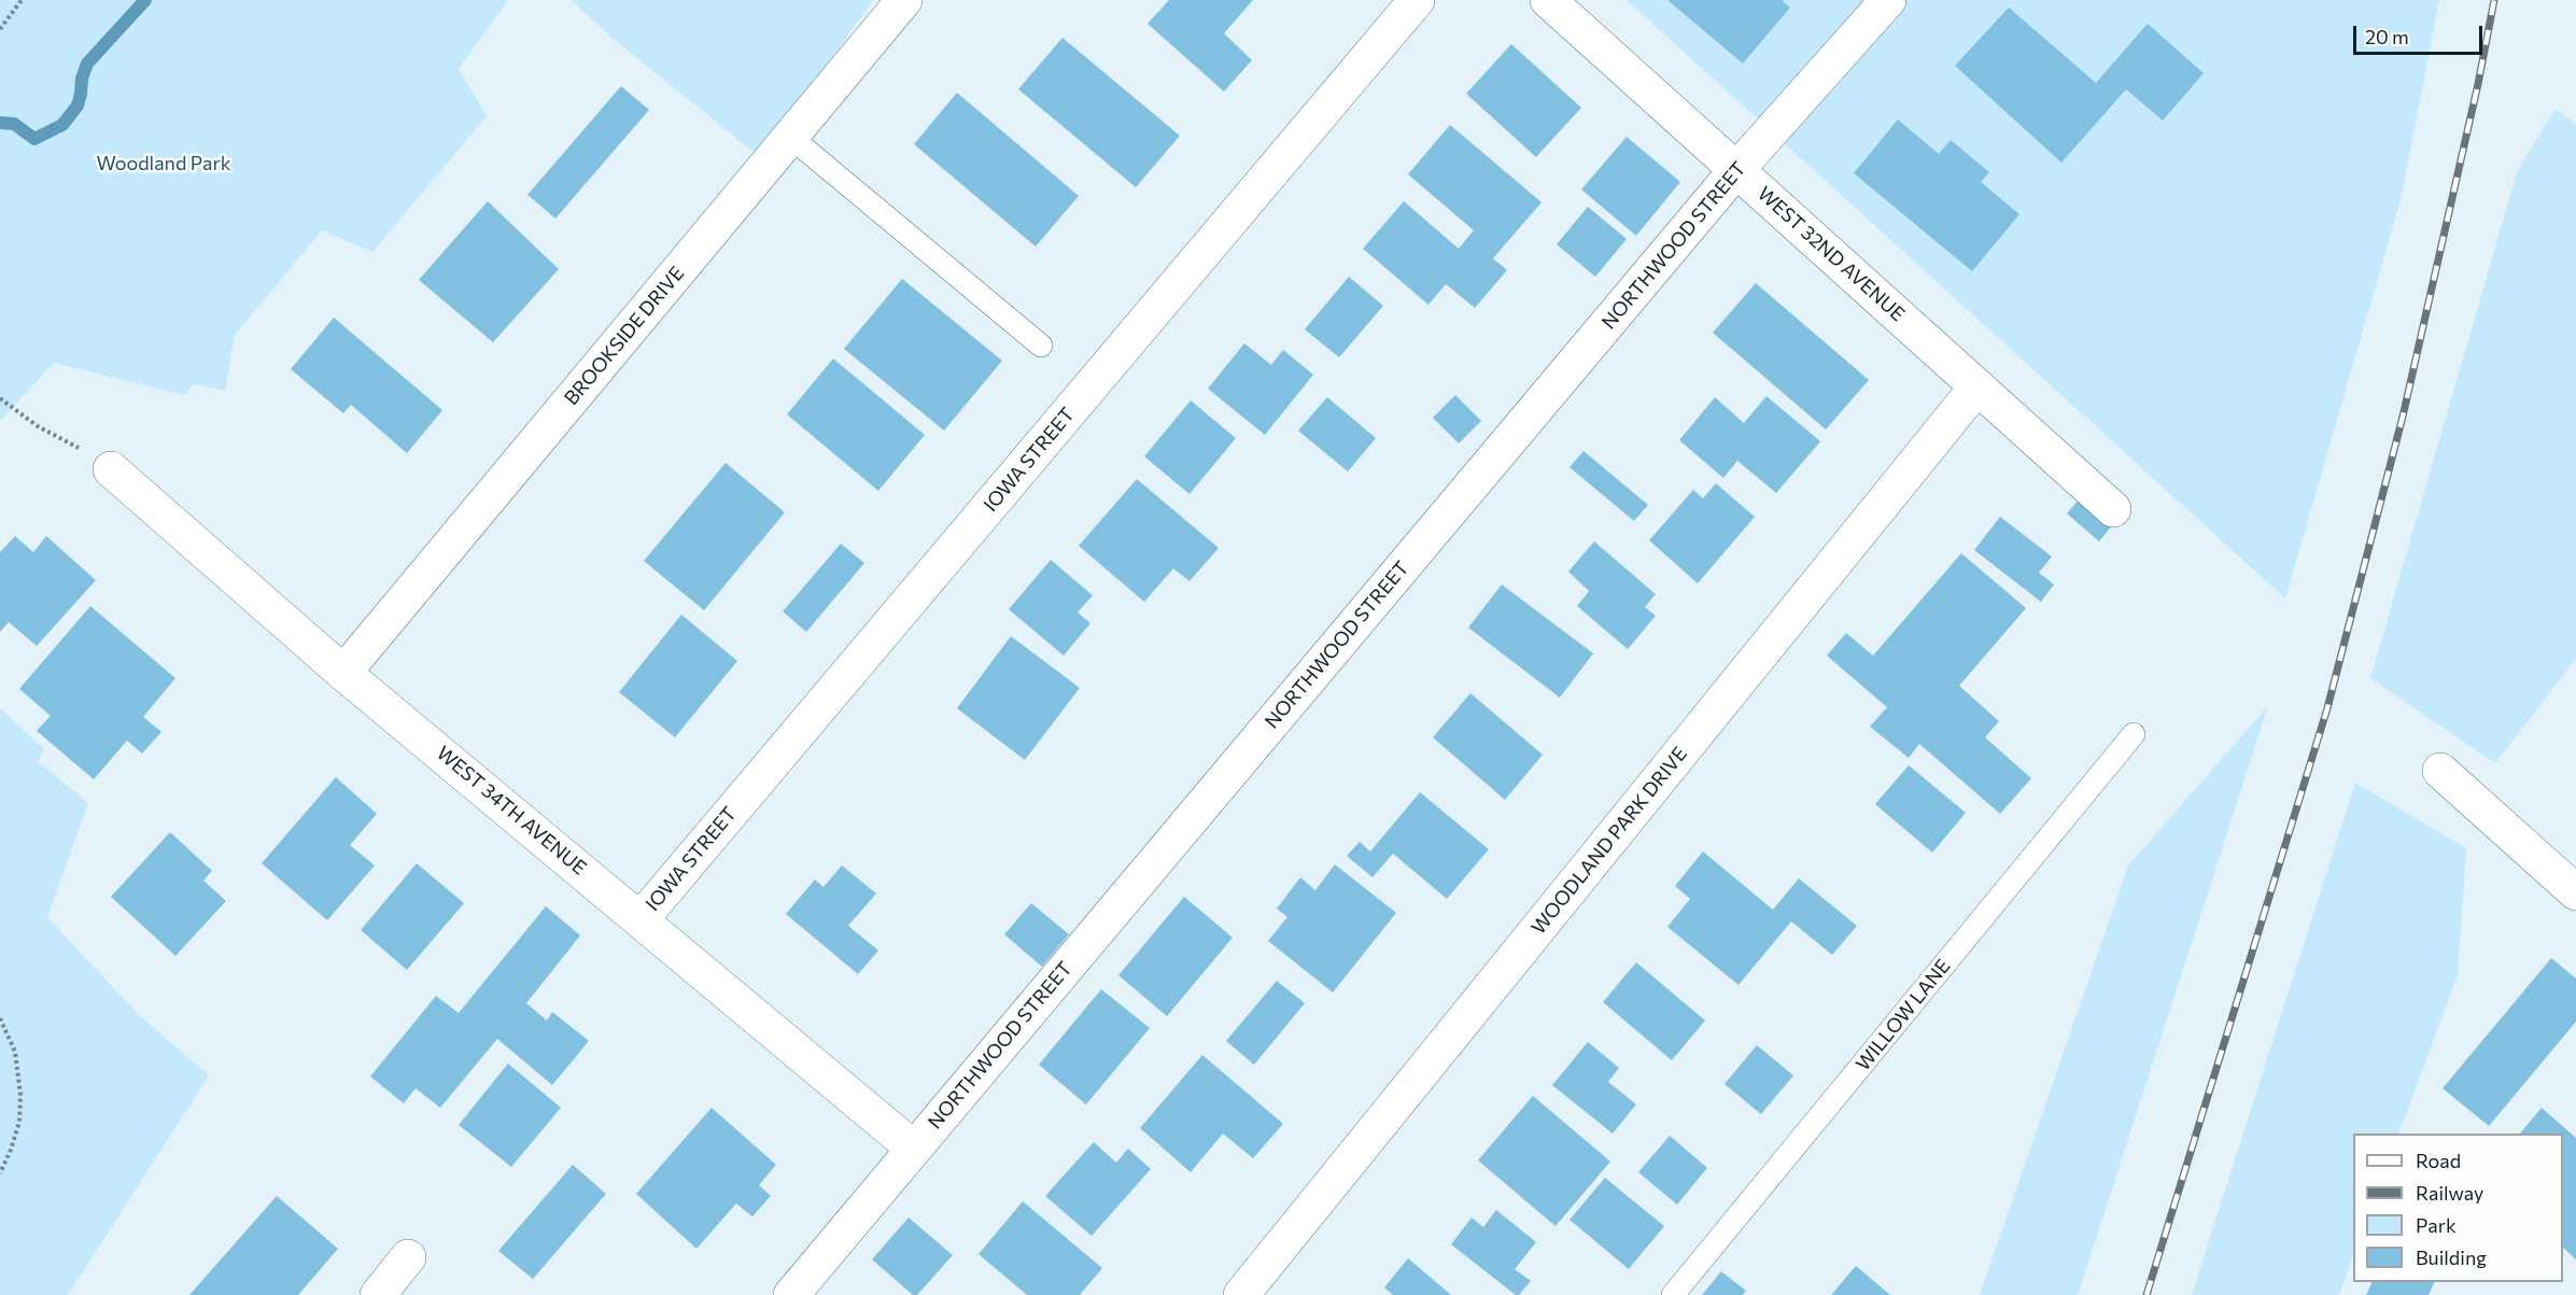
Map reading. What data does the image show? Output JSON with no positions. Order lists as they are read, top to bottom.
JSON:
{
  "streets": {
    "street": [
      "NORTHWOOD STREET",
      "WEST 32ND AVENUE",
      "BROOKSIDE DRIVE",
      "IOWA STREET",
      "WEST 34TH AVENUE",
      "WOODLAND PARK DRIVE"
    ],
    "lane": ["WILLOW LANE"]
  },
  "crossings": [
    ["NORTHWOOD STREET", "WEST 32ND AVENUE"],
    ["NORTHWOOD STREET", "WEST 34TH AVENUE"],
    ["WEST 32ND AVENUE", "WOODLAND PARK DRIVE"],
    ["BROOKSIDE DRIVE", "WEST 34TH AVENUE"],
    ["IOWA STREET", "WEST 34TH AVENUE"]
  ],
  "parks": ["Woodland Park"],
  "legend": [
    "Road",
    "Railway",
    "Park",
    "Building"
  ],
  "scale_bar": "20 m"
}
